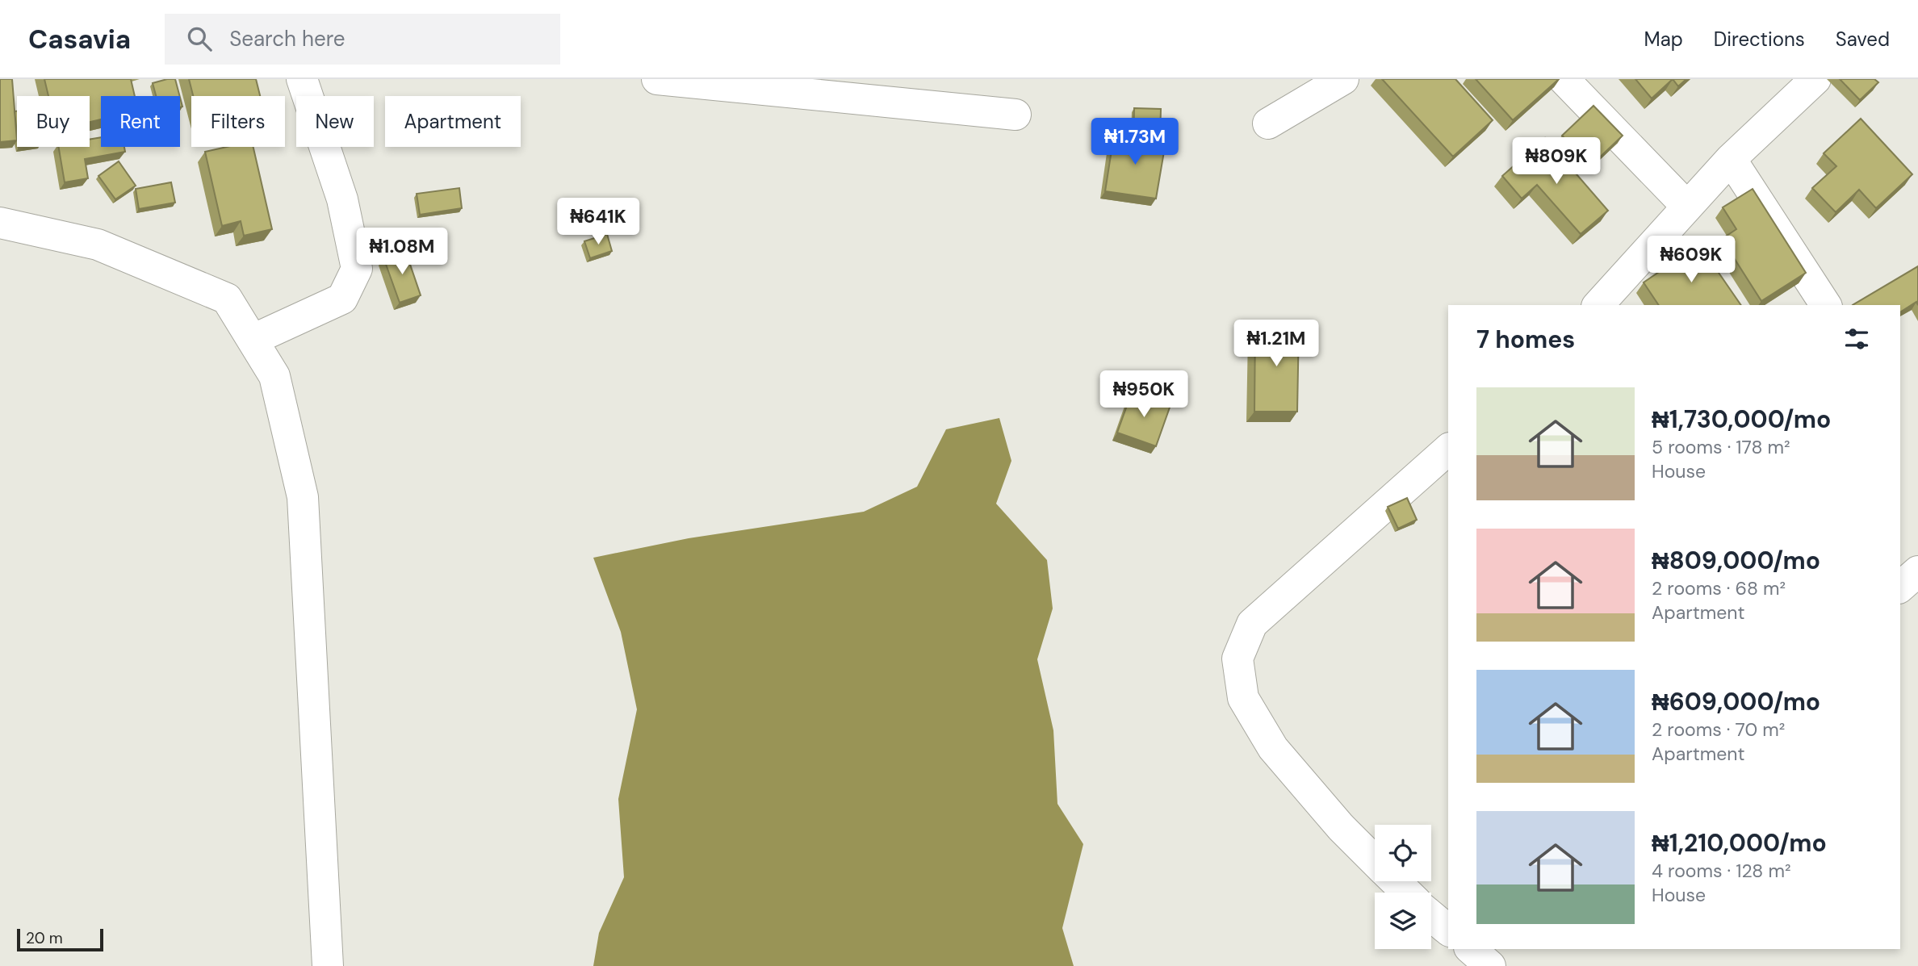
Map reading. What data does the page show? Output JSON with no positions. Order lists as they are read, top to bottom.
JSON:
{
  "scale_bar": "20 m",
  "page": {
    "header": "Casavia",
    "search": "Search here",
    "nav": ["Map", "Directions", "Saved"],
    "chip": [
      "Buy",
      "Rent",
      "Filters",
      "New",
      "Apartment"
    ],
    "price": [
      "₦1.73M",
      "₦809K",
      "₦641K",
      "₦1.08M",
      "₦609K",
      "₦1.21M",
      "₦950K"
    ],
    "heading": "7 homes",
    "list": [
      {
        "name": "₦1,730,000/mo",
        "note": "5 rooms · 178 m² · House"
      },
      {
        "name": "₦809,000/mo",
        "note": "2 rooms · 68 m² · Apartment"
      },
      {
        "name": "₦609,000/mo",
        "note": "2 rooms · 70 m² · Apartment"
      },
      {
        "name": "₦1,210,000/mo",
        "note": "4 rooms · 128 m² · House"
      }
    ],
    "scale": "20 m"
  }
}
